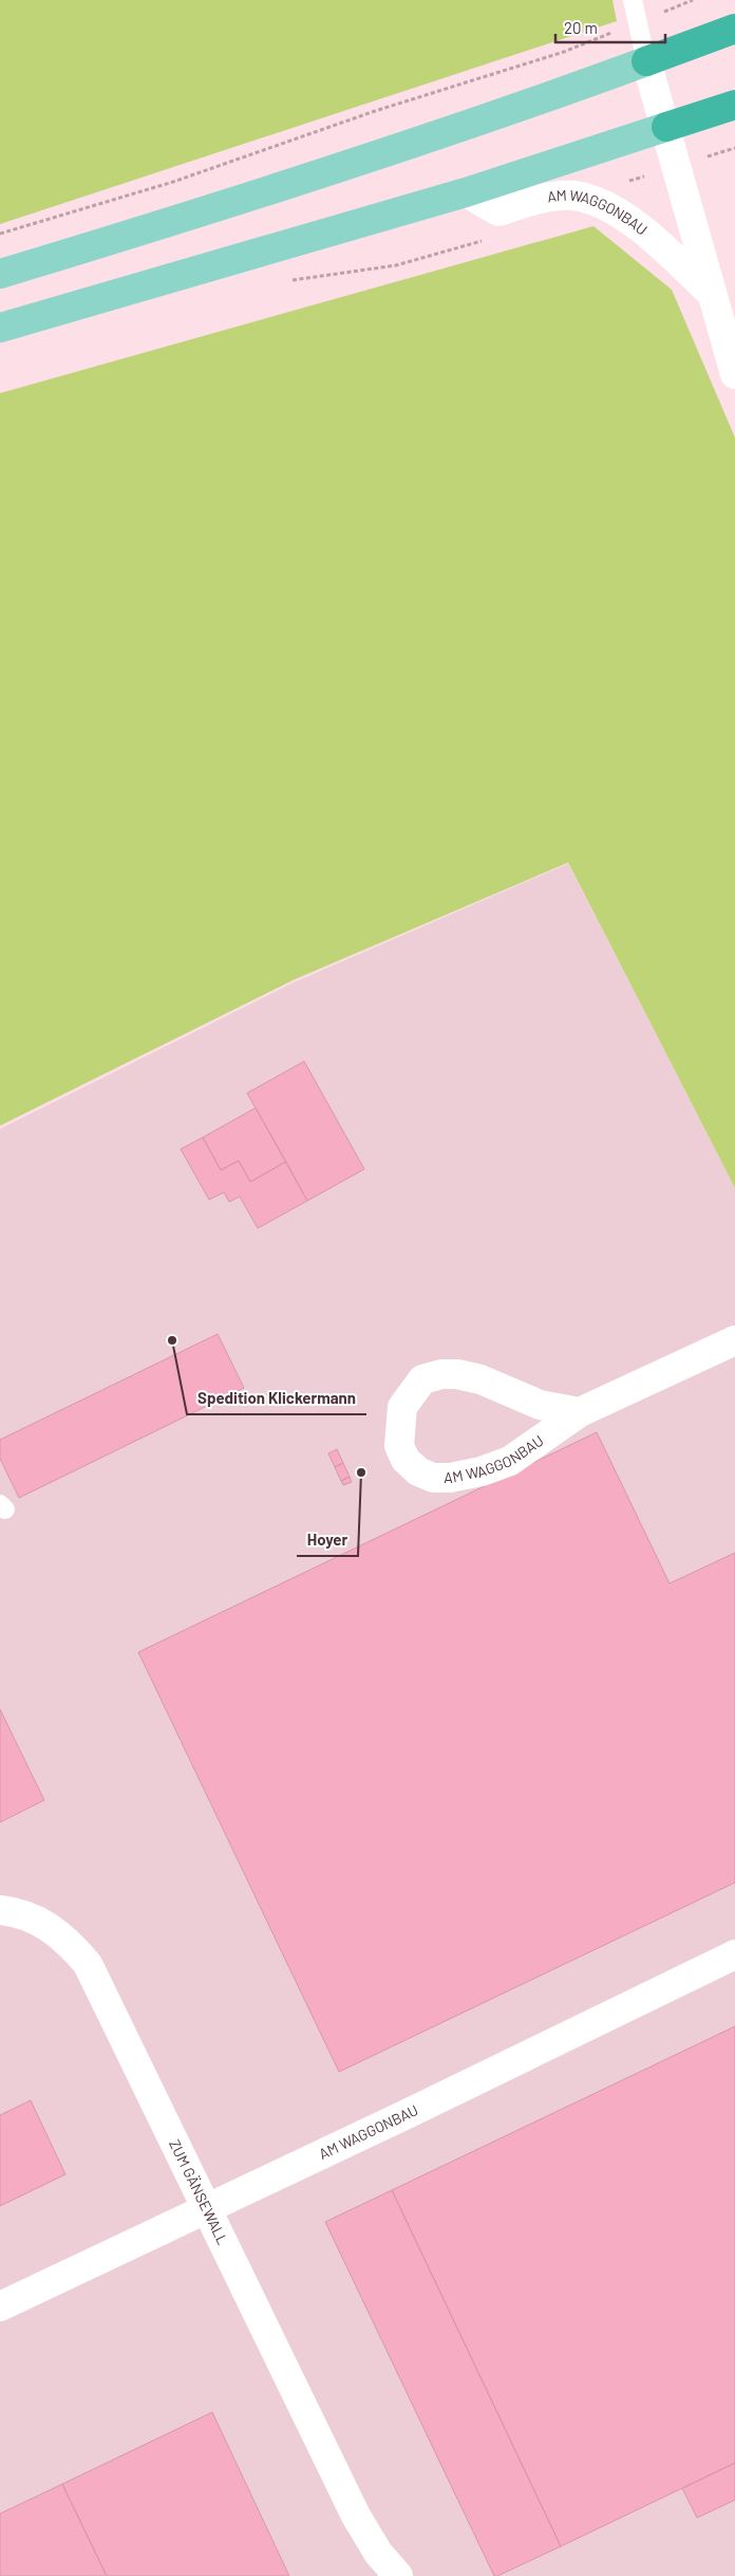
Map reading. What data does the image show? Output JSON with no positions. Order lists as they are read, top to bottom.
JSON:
{
  "streets": {
    "street": ["AM WAGGONBAU", "ZUM GÄNSEWALL"]
  },
  "crossings": [
    ["AM WAGGONBAU", "ZUM GÄNSEWALL"]
  ],
  "places": ["Spedition Klickermann", "Hoyer"],
  "scale_bar": "20 m"
}
